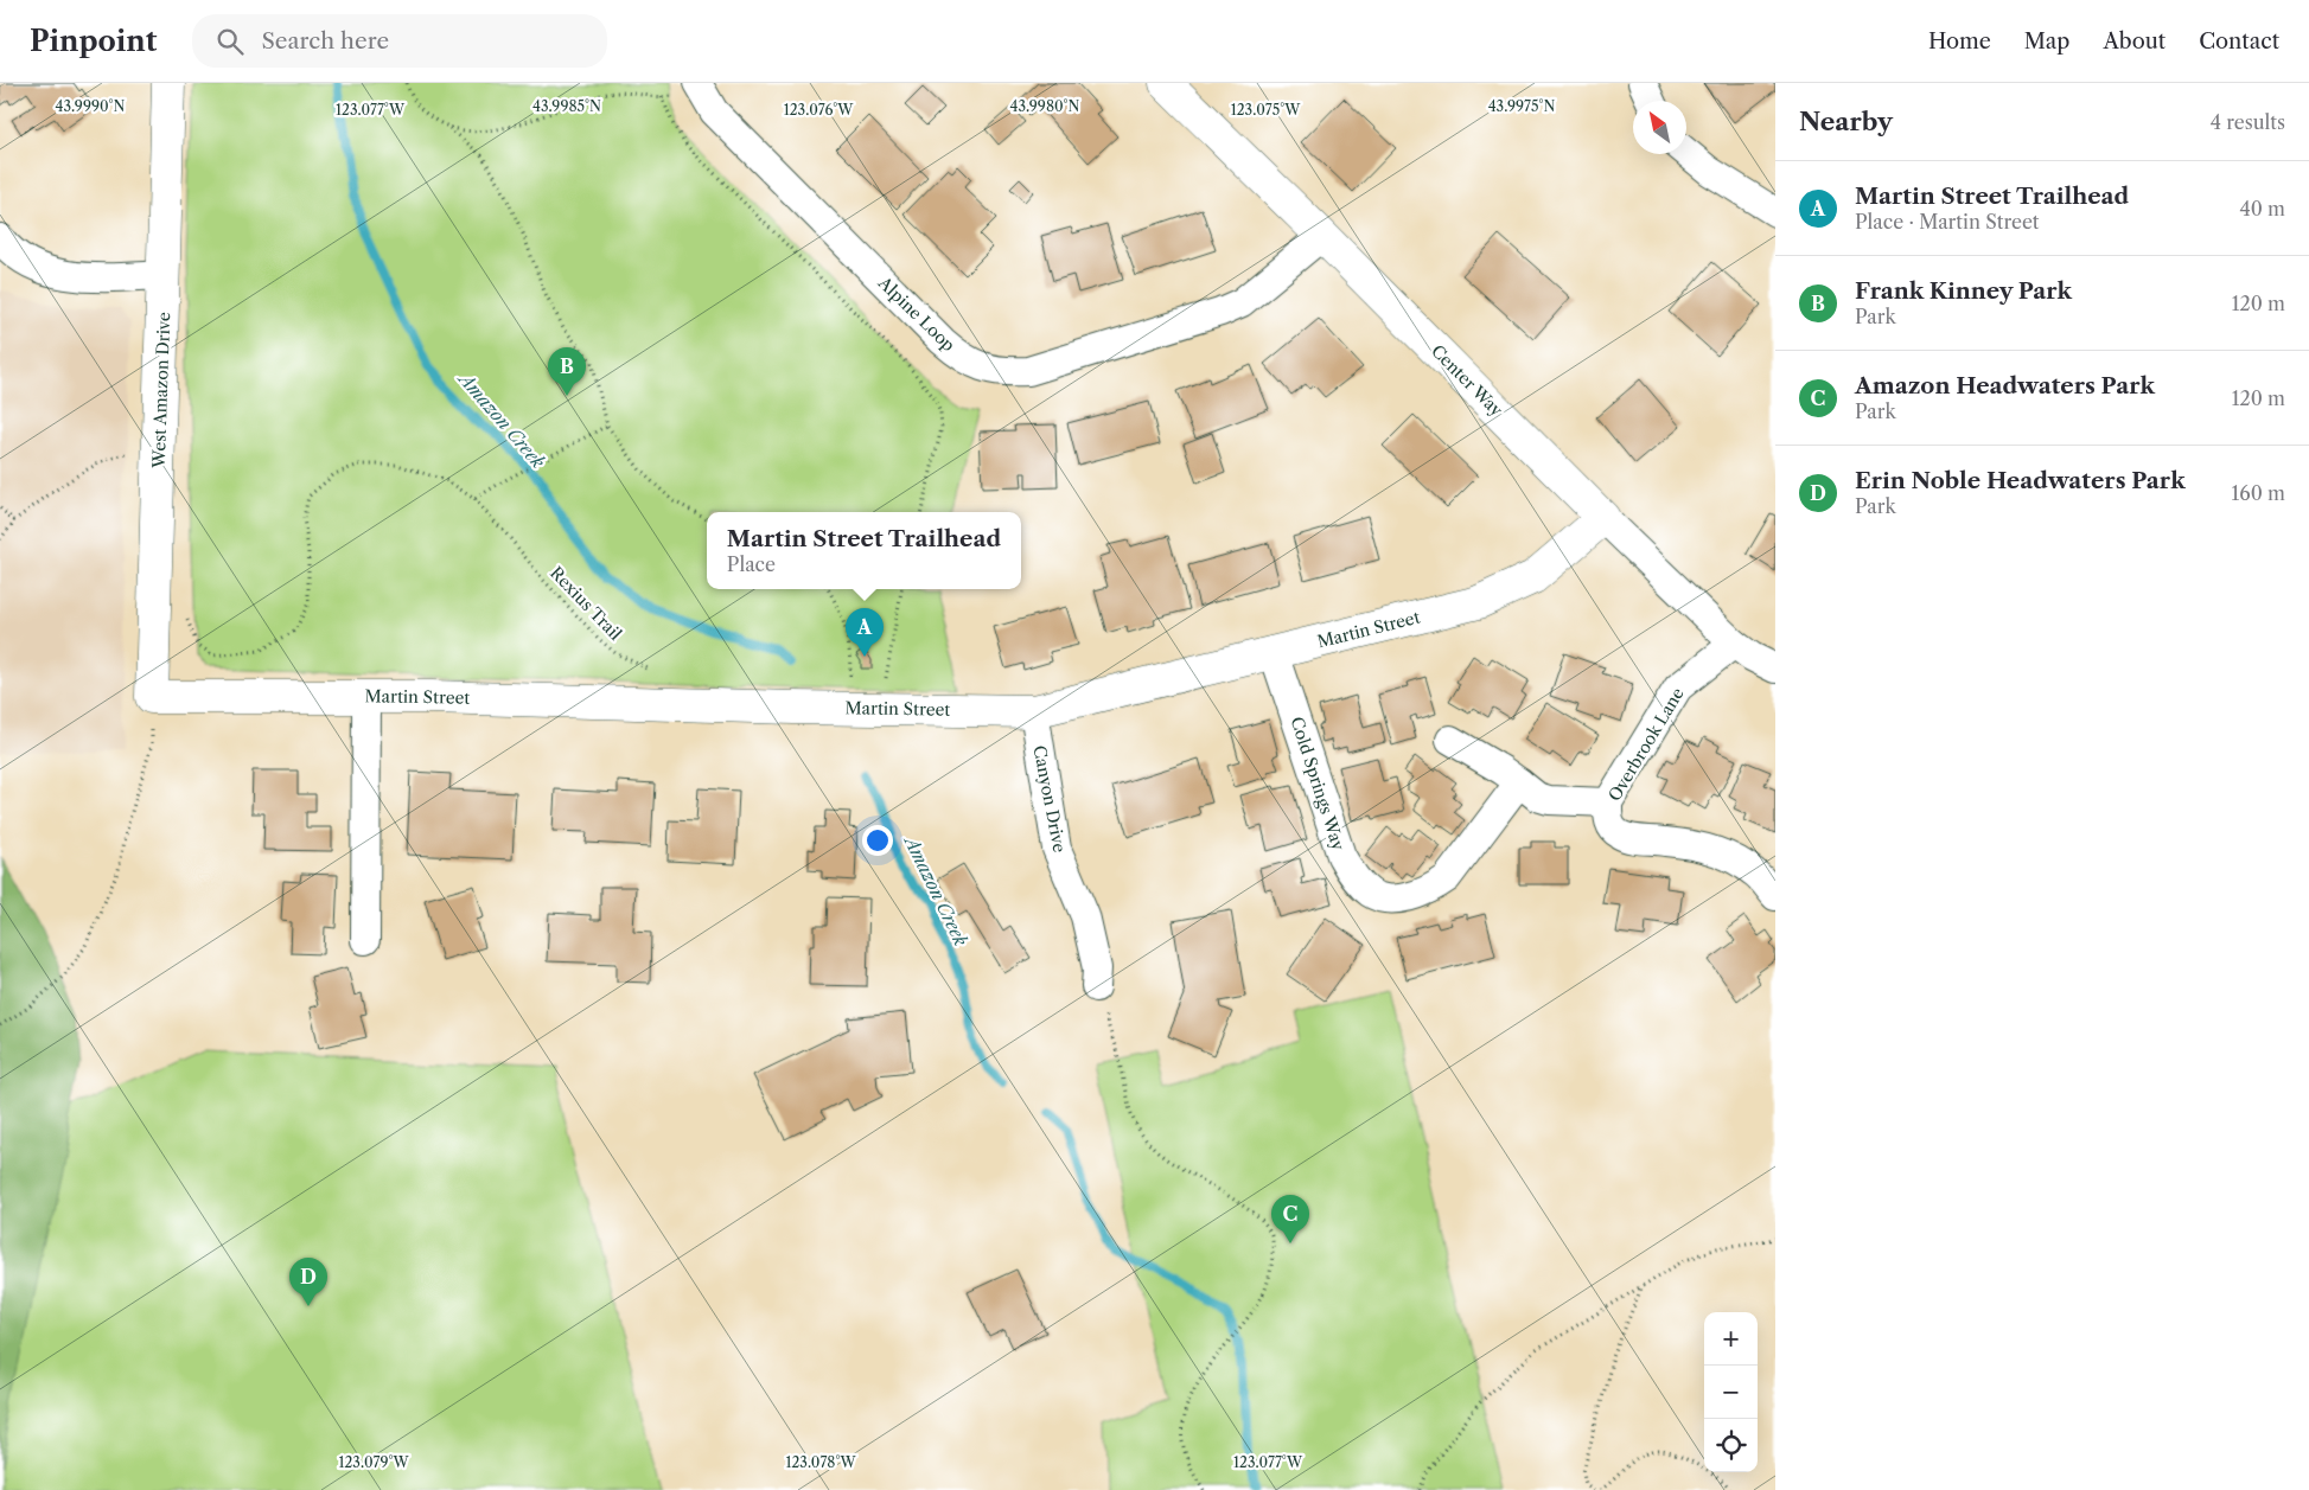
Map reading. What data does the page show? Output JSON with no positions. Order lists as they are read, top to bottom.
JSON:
{
  "streets": {
    "street": [
      "Alpine Loop",
      "Center Way",
      "West Amazon Drive",
      "Martin Street",
      "Overbrook Lane",
      "Cold Springs Way",
      "Canyon Drive"
    ],
    "path": ["Rexius Trail"]
  },
  "crossings": [
    ["Alpine Loop", "Center Way"],
    ["Center Way", "Martin Street"],
    ["Center Way", "Overbrook Lane"],
    ["West Amazon Drive", "Martin Street"],
    ["Martin Street", "Cold Springs Way"],
    ["Martin Street", "Canyon Drive"]
  ],
  "water": ["Amazon Creek"],
  "north": "top left",
  "page": {
    "header": "Pinpoint",
    "search": "Search here",
    "nav": [
      "Home",
      "Map",
      "About",
      "Contact"
    ],
    "heading": ["Nearby", "4 results"],
    "list": [
      {
        "mark": "A",
        "name": "Martin Street Trailhead",
        "note": "Place · Martin Street",
        "value": "40 m"
      },
      {
        "mark": "B",
        "name": "Frank Kinney Park",
        "note": "Park",
        "value": "120 m"
      },
      {
        "mark": "C",
        "name": "Amazon Headwaters Park",
        "note": "Park",
        "value": "120 m"
      },
      {
        "mark": "D",
        "name": "Erin Noble Headwaters Park",
        "note": "Park",
        "value": "160 m"
      }
    ],
    "pins": [
      "B",
      "A",
      "C",
      "D"
    ],
    "popup": ["Martin Street Trailhead", "Place"],
    "map_buttons": ["+", "−"]
  },
  "coordinates": [
    "43.9990°N",
    "43.9985°N",
    "43.9980°N",
    "43.9975°N",
    "123.077°W",
    "123.076°W",
    "123.075°W",
    "123.079°W",
    "123.078°W"
  ]
}
